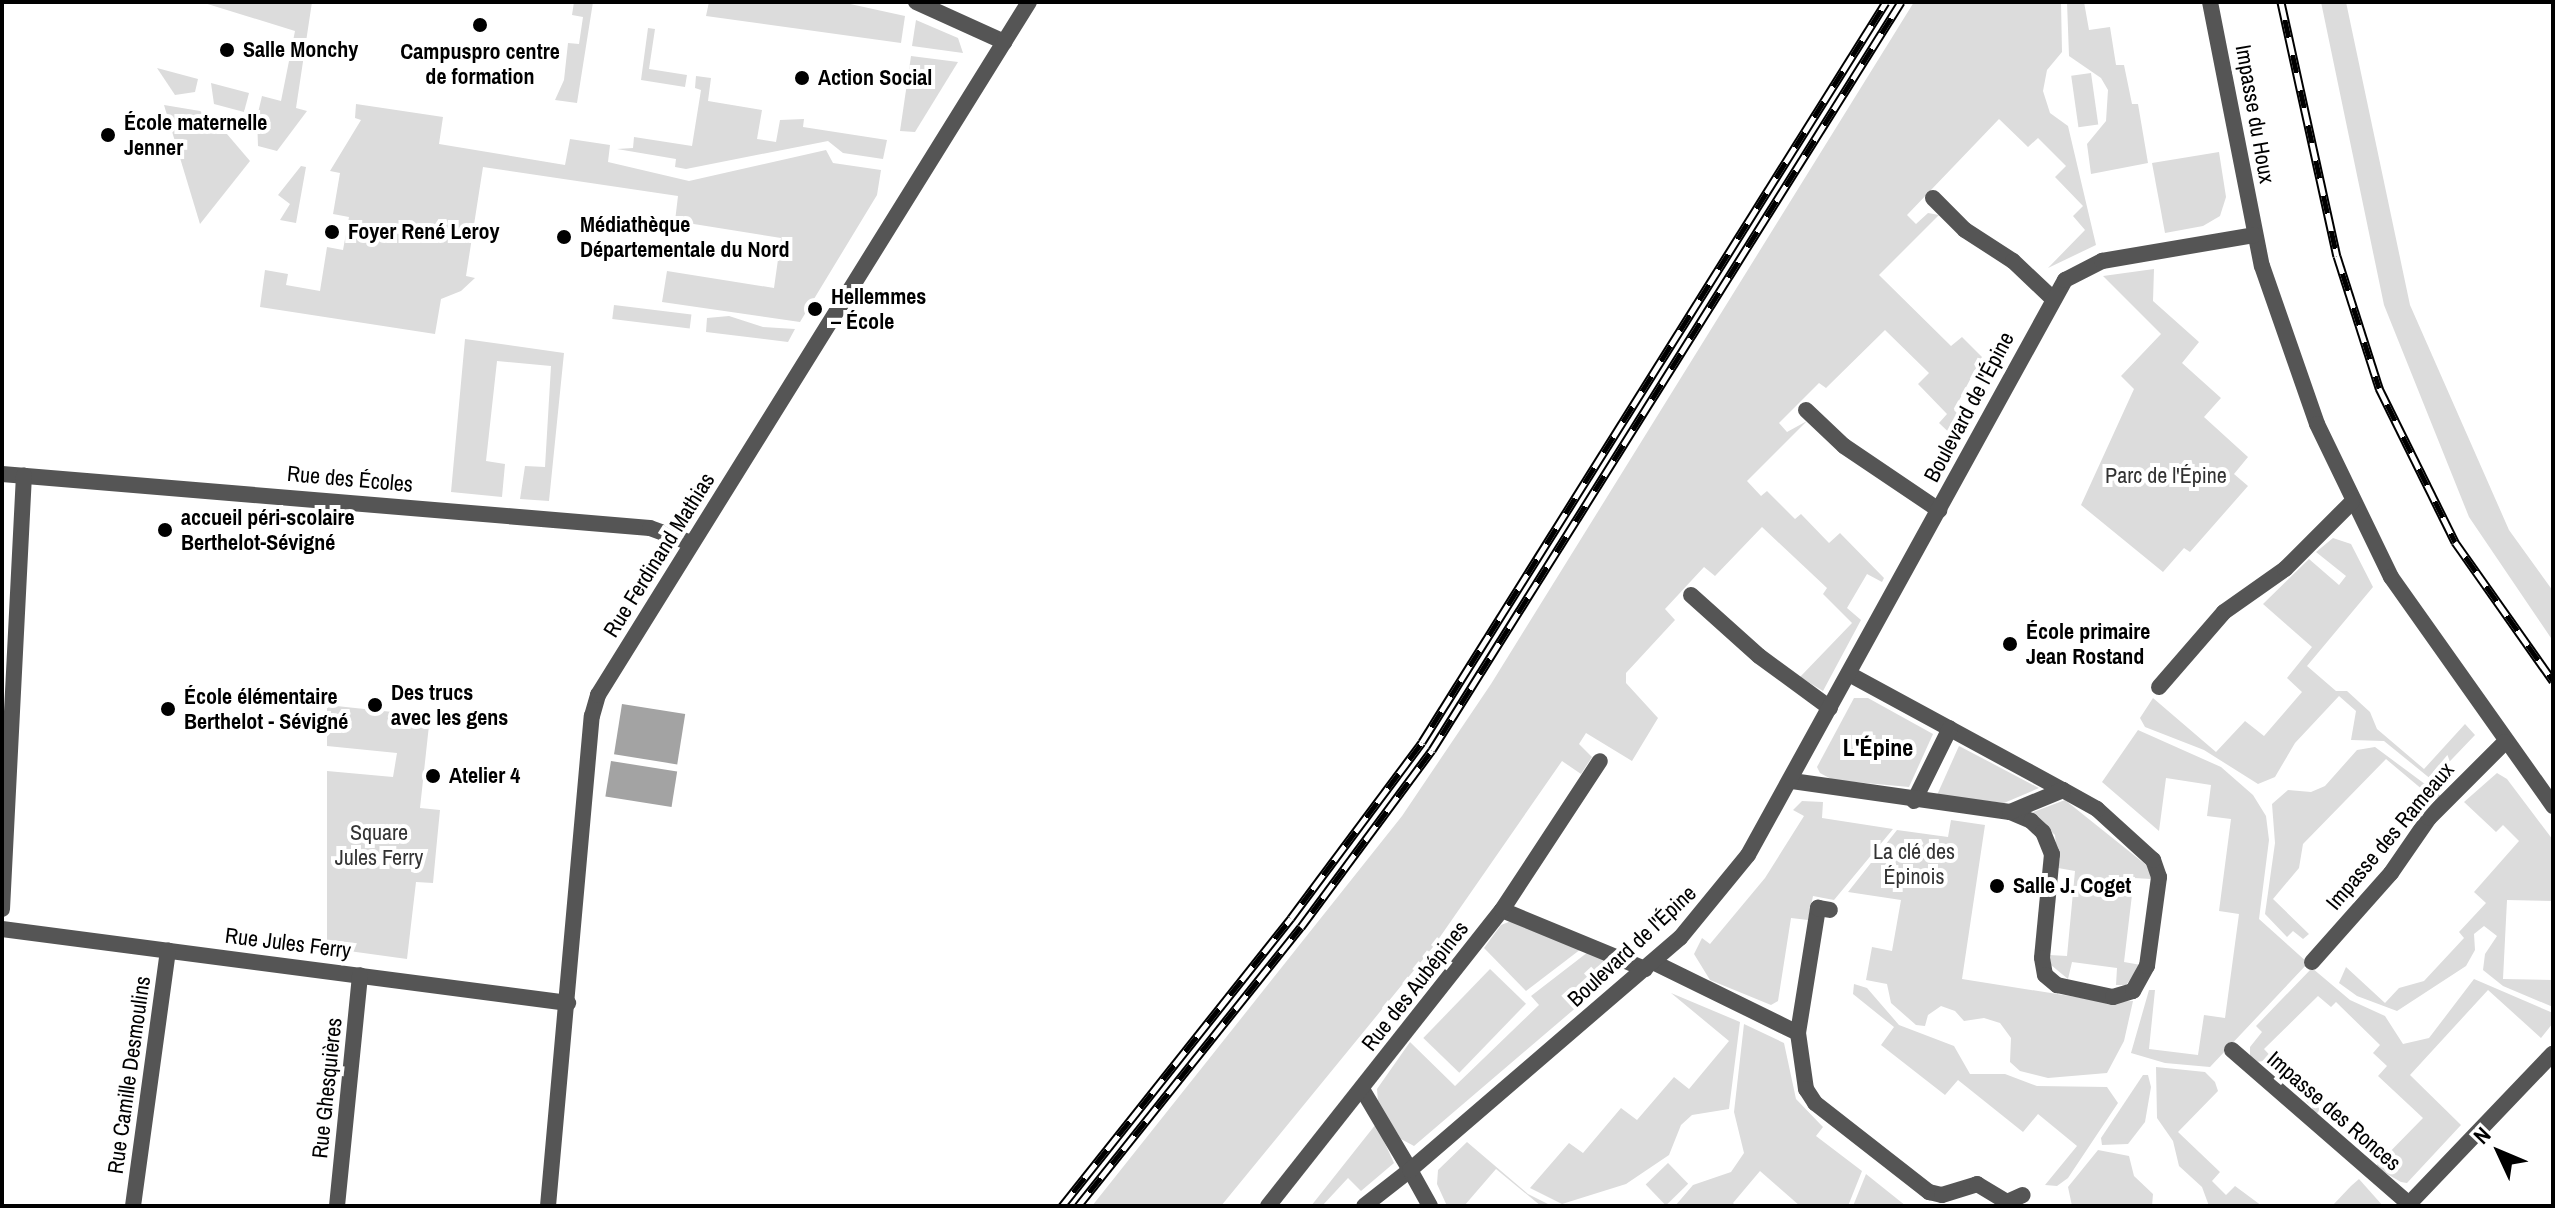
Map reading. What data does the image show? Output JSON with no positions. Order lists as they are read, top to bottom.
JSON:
{
  "streets": {
    "street": [
      "Impasse du Houx",
      "Boulevard de l'Épine",
      "Rue des Écoles",
      "Rue Ferdinand Mathias",
      "Impasse des Rameaux",
      "Rue Jules Ferry",
      "Rue des Aubépines",
      "Rue Camille Desmoulins",
      "Rue Ghesquières",
      "Impasse des Ronces"
    ]
  },
  "crossings": [
    ["Impasse du Houx", "Boulevard de l'Épine"],
    ["Rue des Écoles", "Rue Ferdinand Mathias"],
    ["Rue Ferdinand Mathias", "Rue Jules Ferry"],
    ["Rue Jules Ferry", "Rue Camille Desmoulins"],
    ["Rue Jules Ferry", "Rue Ghesquières"]
  ],
  "districts": ["L'Épine"],
  "parks": ["Parc de l'Épine", "Square Jules Ferry", "La clé des Épinois"],
  "places": [
    "Campuspro centre de formation",
    "Salle Monchy",
    "Action Social",
    "École maternelle Jenner",
    "Foyer René Leroy",
    "Médiathèque Départementale du Nord",
    "Hellemmes – École",
    "accueil péri-scolaire Berthelot-Sévigné",
    "École primaire Jean Rostand",
    "Des trucs avec les gens",
    "École élémentaire Berthelot - Sévigné",
    "Atelier 4",
    "Salle J. Coget"
  ],
  "north": "top left"
}
